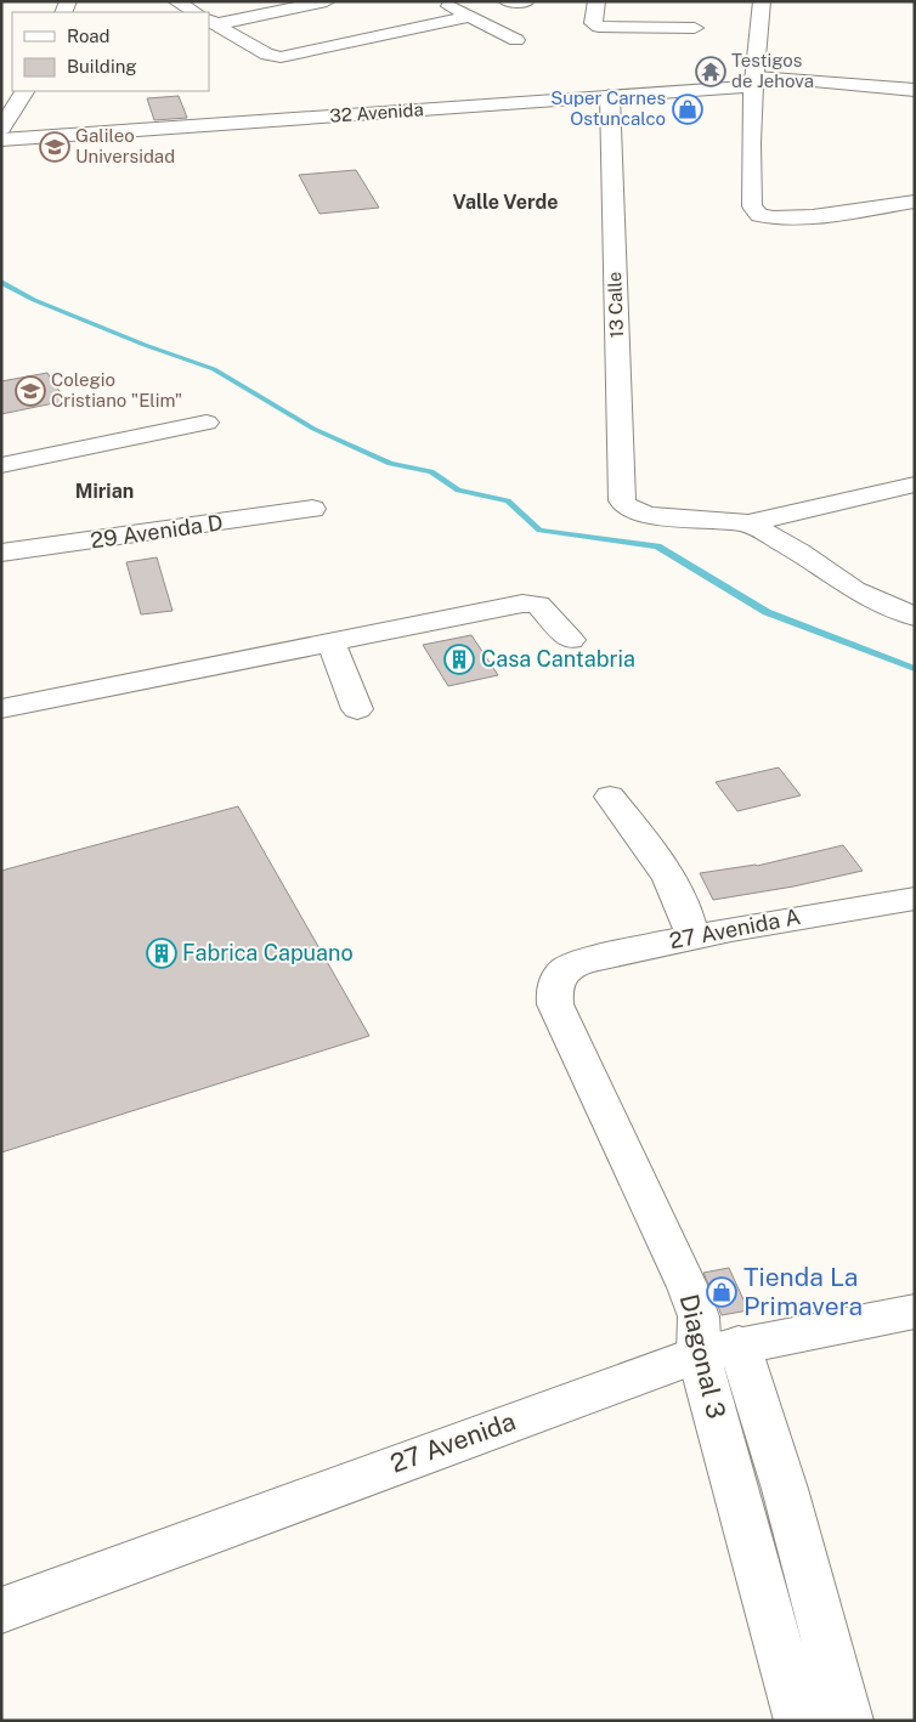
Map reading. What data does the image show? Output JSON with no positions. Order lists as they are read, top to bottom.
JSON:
{
  "streets": {
    "street": [
      "32 Avenida",
      "13 Calle",
      "29 Avenida D",
      "27 Avenida A",
      "Diagonal 3",
      "27 Avenida"
    ]
  },
  "crossings": [
    ["32 Avenida", "13 Calle"],
    ["27 Avenida A", "Diagonal 3"],
    ["Diagonal 3", "27 Avenida"]
  ],
  "districts": ["Valle Verde", "Mirian"],
  "places": {
    "temple": ["Testigos de Jehova"],
    "shop": ["Super Carnes Ostuncalco", "Tienda La Primavera"],
    "school or university": ["Galileo Universidad", "Colegio Cristiano \"Elim\""],
    "building": ["Casa Cantabria", "Fabrica Capuano"]
  },
  "legend": ["Road", "Building"]
}
